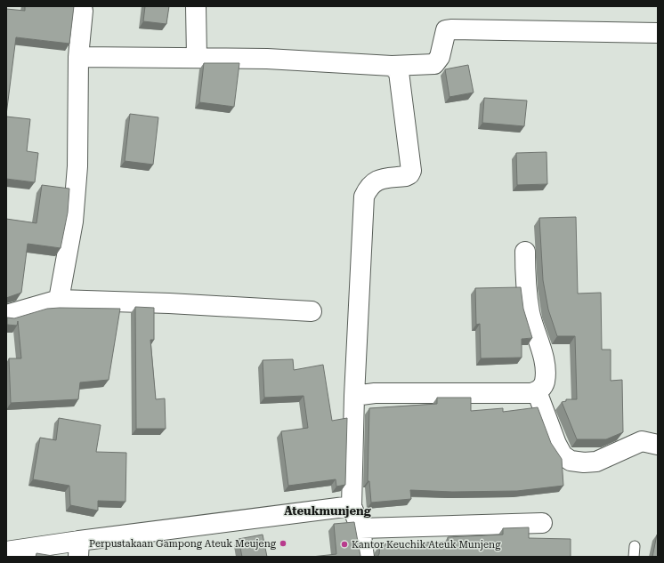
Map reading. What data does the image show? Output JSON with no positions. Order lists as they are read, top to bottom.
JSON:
{
  "districts": ["Ateukmunjeng"],
  "places": ["Perpustakaan Gampong Ateuk Meujeng", "Kantor Keuchik Ateuk Munjeng"]
}
